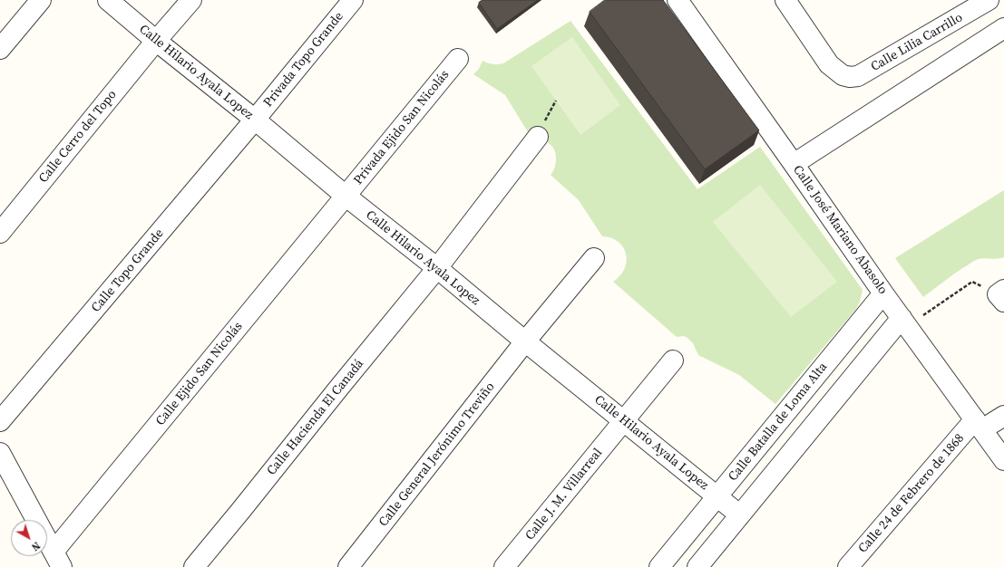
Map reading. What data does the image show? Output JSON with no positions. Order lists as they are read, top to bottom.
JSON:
{
  "streets": {
    "street": [
      "Calle Lilia Carrillo",
      "Privada Topo Grande",
      "Calle Hilario Ayala Lopez",
      "Privada Ejido San Nicolás",
      "Calle Cerro del Topo",
      "Calle José Mariano Abasolo",
      "Calle Topo Grande",
      "Calle Ejido San Nicolás",
      "Calle Hacienda El Canadá",
      "Calle Batalla de Loma Alta",
      "Calle General Jerónimo Treviño",
      "Calle 24 de Febrero de 1868",
      "Calle J. M. Villarreal"
    ]
  },
  "crossings": [
    ["Privada Topo Grande", "Calle Hilario Ayala Lopez"],
    ["Privada Topo Grande", "Calle Topo Grande"],
    ["Calle Hilario Ayala Lopez", "Privada Ejido San Nicolás"],
    ["Calle Hilario Ayala Lopez", "Calle Cerro del Topo"],
    ["Calle Hilario Ayala Lopez", "Calle Topo Grande"],
    ["Calle Hilario Ayala Lopez", "Calle Ejido San Nicolás"],
    ["Calle Hilario Ayala Lopez", "Calle Hacienda El Canadá"],
    ["Calle Hilario Ayala Lopez", "Calle Batalla de Loma Alta"],
    ["Calle Hilario Ayala Lopez", "Calle General Jerónimo Treviño"],
    ["Calle Hilario Ayala Lopez", "Calle J. M. Villarreal"],
    ["Privada Ejido San Nicolás", "Calle Ejido San Nicolás"],
    ["Calle José Mariano Abasolo", "Calle Batalla de Loma Alta"],
    ["Calle José Mariano Abasolo", "Calle 24 de Febrero de 1868"]
  ],
  "north": "bottom right"
}
